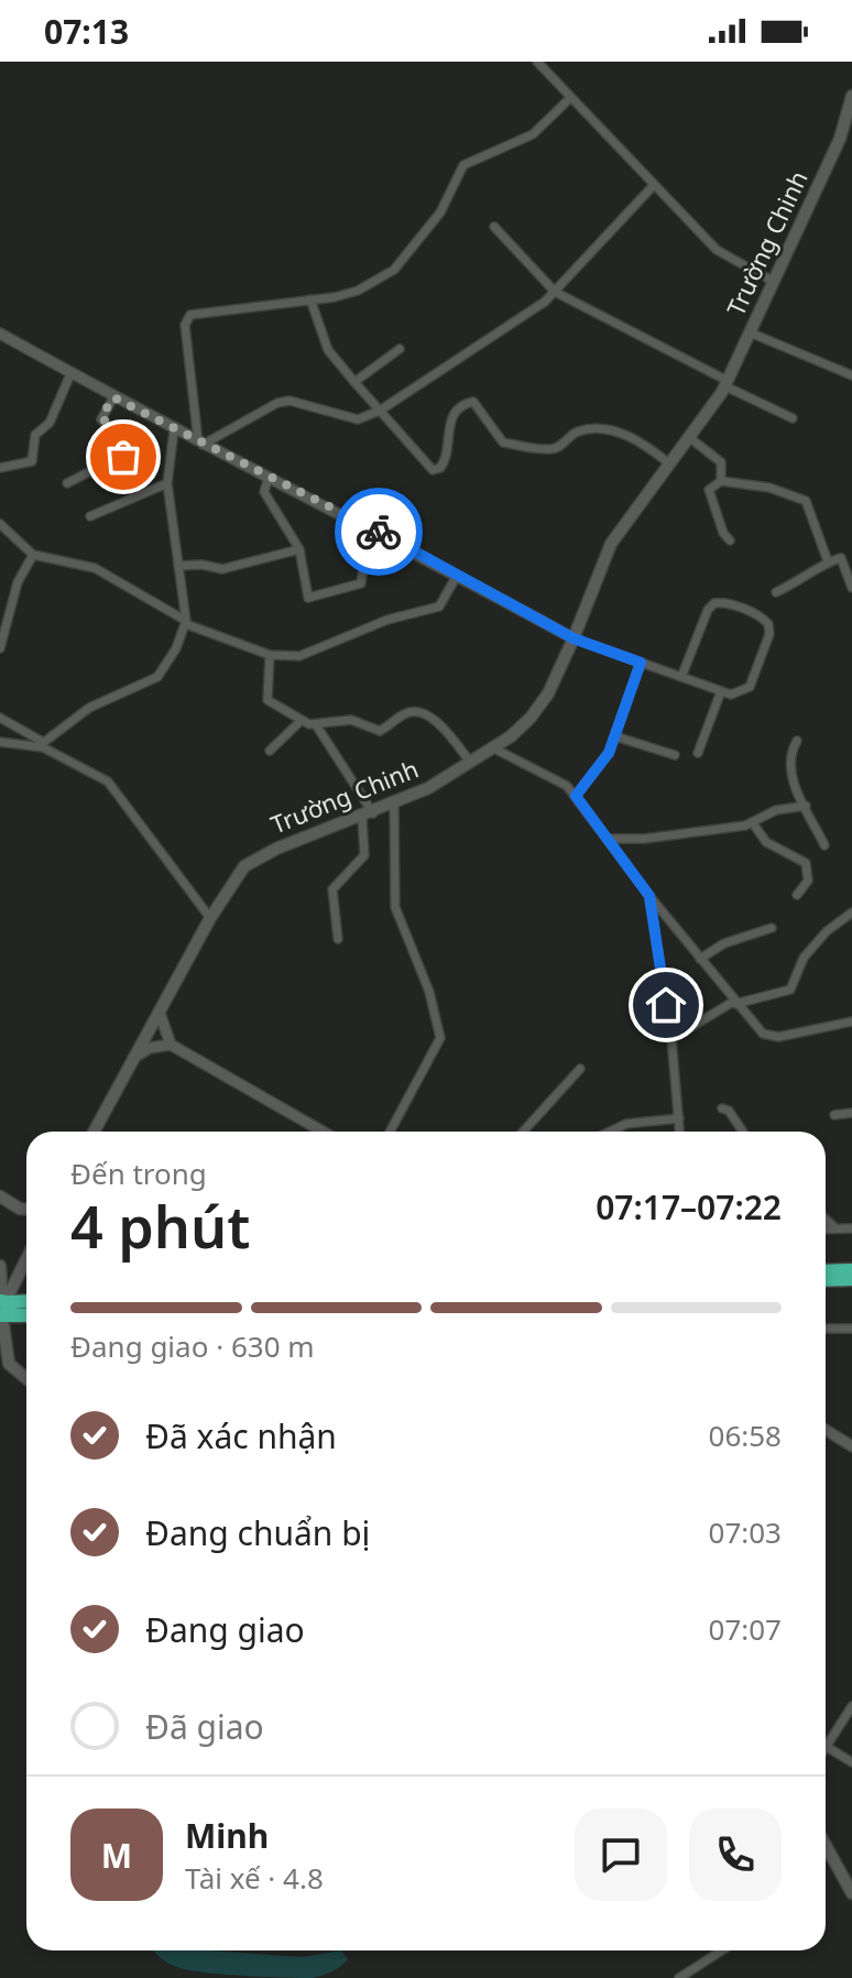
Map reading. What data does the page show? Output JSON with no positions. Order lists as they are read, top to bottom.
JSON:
{
  "streets": {
    "main road": ["Trường Chinh"]
  },
  "page": {
    "status": "07:13",
    "heading": ["4 phút", "Đến trong", "07:17–07:22"],
    "panel": ["Minh", "Tài xế · 4.8"],
    "bar": "Đang giao · 630 m",
    "list": [
      ["Đã xác nhận", "06:58"],
      ["Đang chuẩn bị", "07:03"],
      ["Đang giao", "07:07"],
      "Đã giao"
    ],
    "round": "M"
  }
}
